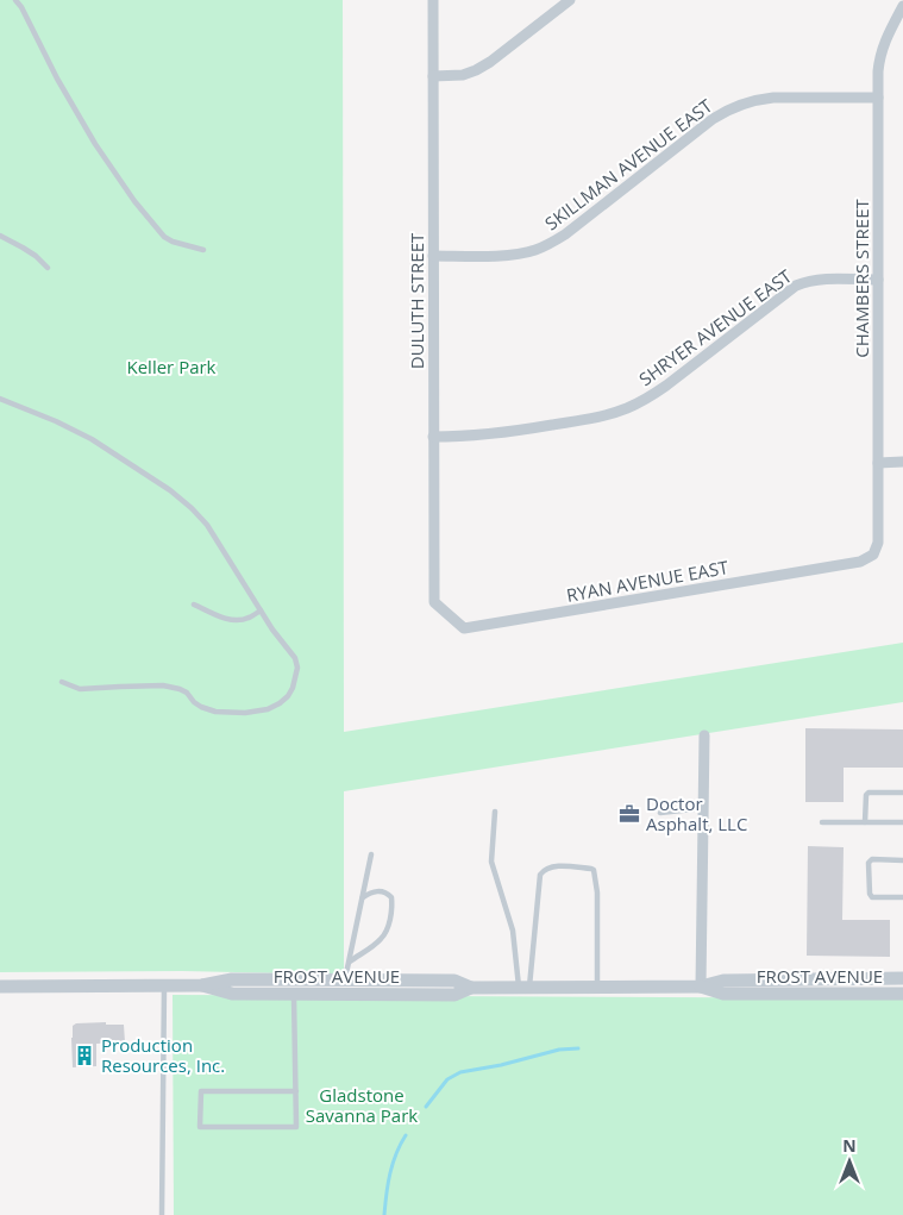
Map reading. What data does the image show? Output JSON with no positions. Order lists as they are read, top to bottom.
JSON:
{
  "streets": {
    "street": [
      "SKILLMAN AVENUE EAST",
      "CHAMBERS STREET",
      "DULUTH STREET",
      "SHRYER AVENUE EAST",
      "RYAN AVENUE EAST",
      "FROST AVENUE"
    ]
  },
  "crossings": [
    ["SKILLMAN AVENUE EAST", "CHAMBERS STREET"],
    ["SKILLMAN AVENUE EAST", "DULUTH STREET"],
    ["CHAMBERS STREET", "SHRYER AVENUE EAST"],
    ["CHAMBERS STREET", "RYAN AVENUE EAST"],
    ["DULUTH STREET", "SHRYER AVENUE EAST"],
    ["DULUTH STREET", "RYAN AVENUE EAST"]
  ],
  "parks": ["Keller Park", "Gladstone Savanna Park"],
  "places": {
    "office": ["Doctor Asphalt, LLC"],
    "building": ["Production Resources, Inc."]
  },
  "north": "top"
}
